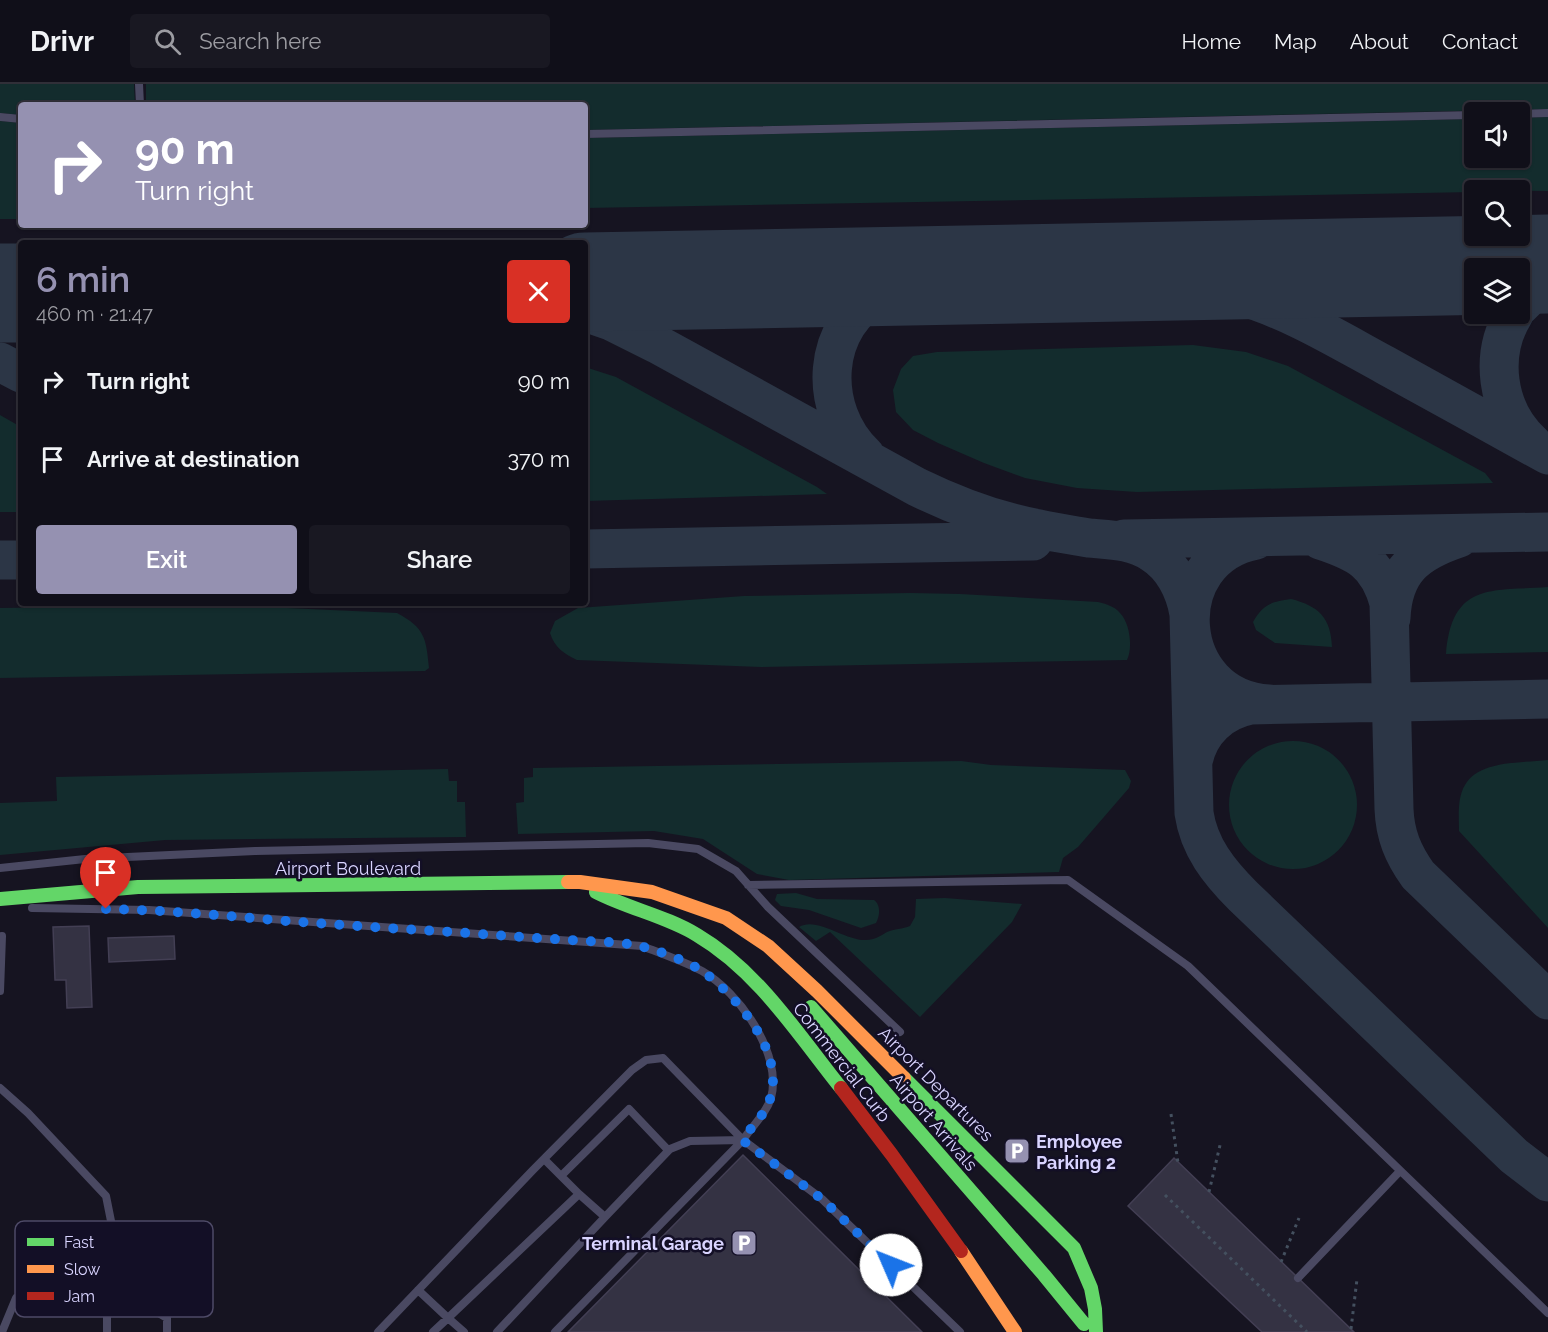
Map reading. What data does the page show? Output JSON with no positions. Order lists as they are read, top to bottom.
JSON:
{
  "streets": {
    "street": [
      "Airport Boulevard",
      "Commercial Curb",
      "Airport Departures",
      "Airport Arrivals"
    ]
  },
  "crossings": [
    ["Airport Boulevard", "Commercial Curb"],
    ["Airport Boulevard", "Airport Departures"]
  ],
  "places": {
    "parking": ["Employee Parking 2", "Terminal Garage"]
  },
  "legend": ["Fast", "Slow", "Jam"],
  "page": {
    "header": "Drivr",
    "search": "Search here",
    "nav": [
      "Home",
      "Map",
      "About",
      "Contact"
    ],
    "turn": ["90 m", "Turn right"],
    "heading": ["6 min", "460 m · 21:47"],
    "list": [
      {
        "name": "Turn right",
        "value": "90 m"
      },
      {
        "name": "Arrive at destination",
        "value": "370 m"
      }
    ],
    "buttons": ["Exit", "Share"]
  }
}
